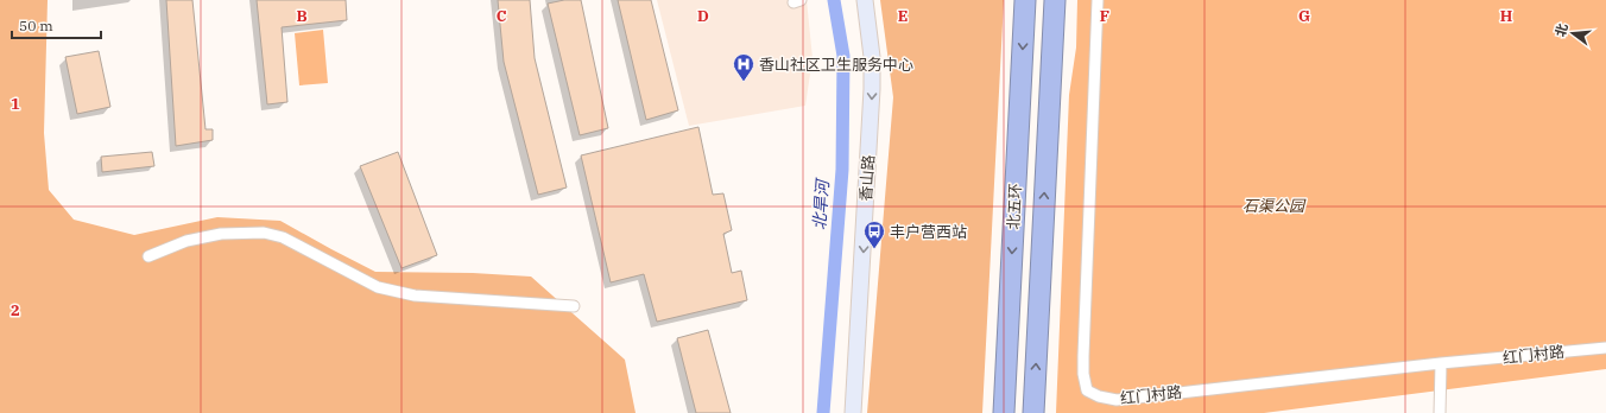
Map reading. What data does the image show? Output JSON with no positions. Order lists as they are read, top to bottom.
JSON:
{
  "streets": {
    "highway": ["北五环"],
    "street": ["香山路", "红门村路"]
  },
  "one_way": ["香山路"],
  "water": ["北旱河"],
  "parks": ["石渠公园"],
  "places": {
    "hospital": ["香山社区卫生服务中心"],
    "bus stop": ["丰户营西站"]
  },
  "scale_bar": "50 m",
  "north": "left",
  "grid": {
    "columns": [
      "B",
      "C",
      "D",
      "E",
      "F",
      "G",
      "H"
    ],
    "rows": ["1", "2"]
  }
}
